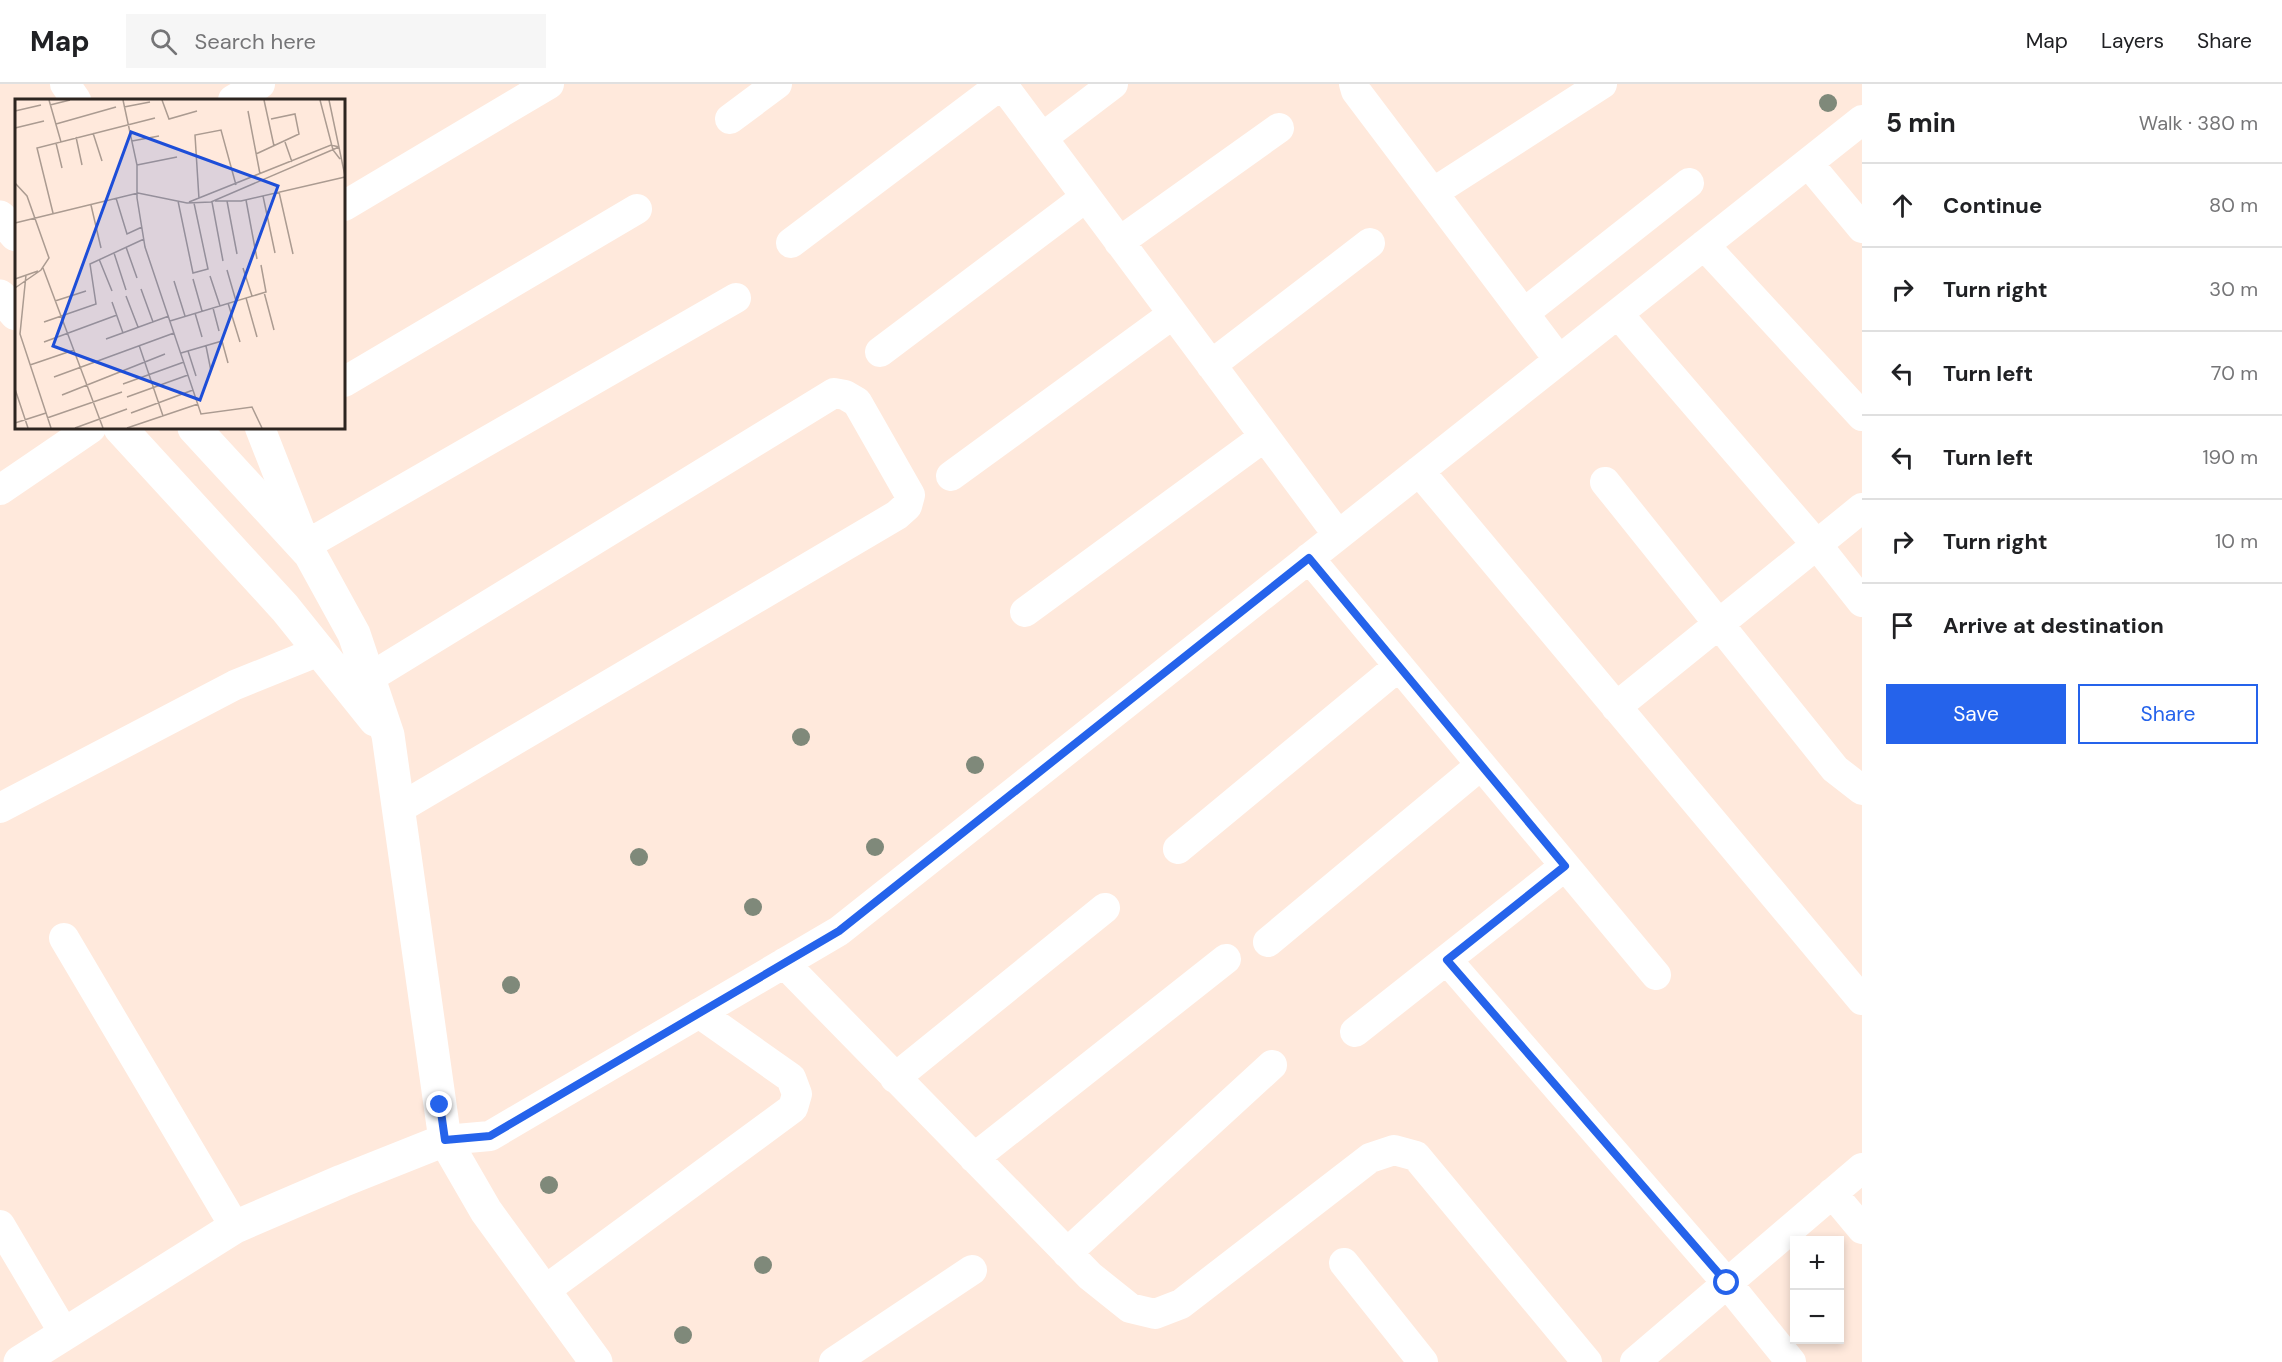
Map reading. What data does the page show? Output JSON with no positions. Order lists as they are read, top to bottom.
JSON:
{
  "page": {
    "header": "Map",
    "search": "Search here",
    "nav": ["Map", "Layers", "Share"],
    "heading": ["5 min", "Walk · 380 m"],
    "list": [
      ["Continue", "80 m"],
      ["Turn right", "30 m"],
      ["Turn left", "70 m"],
      ["Turn left", "190 m"],
      ["Turn right", "10 m"],
      "Arrive at destination"
    ],
    "buttons": ["Save", "Share"],
    "map_buttons": ["+", "−"]
  }
}
